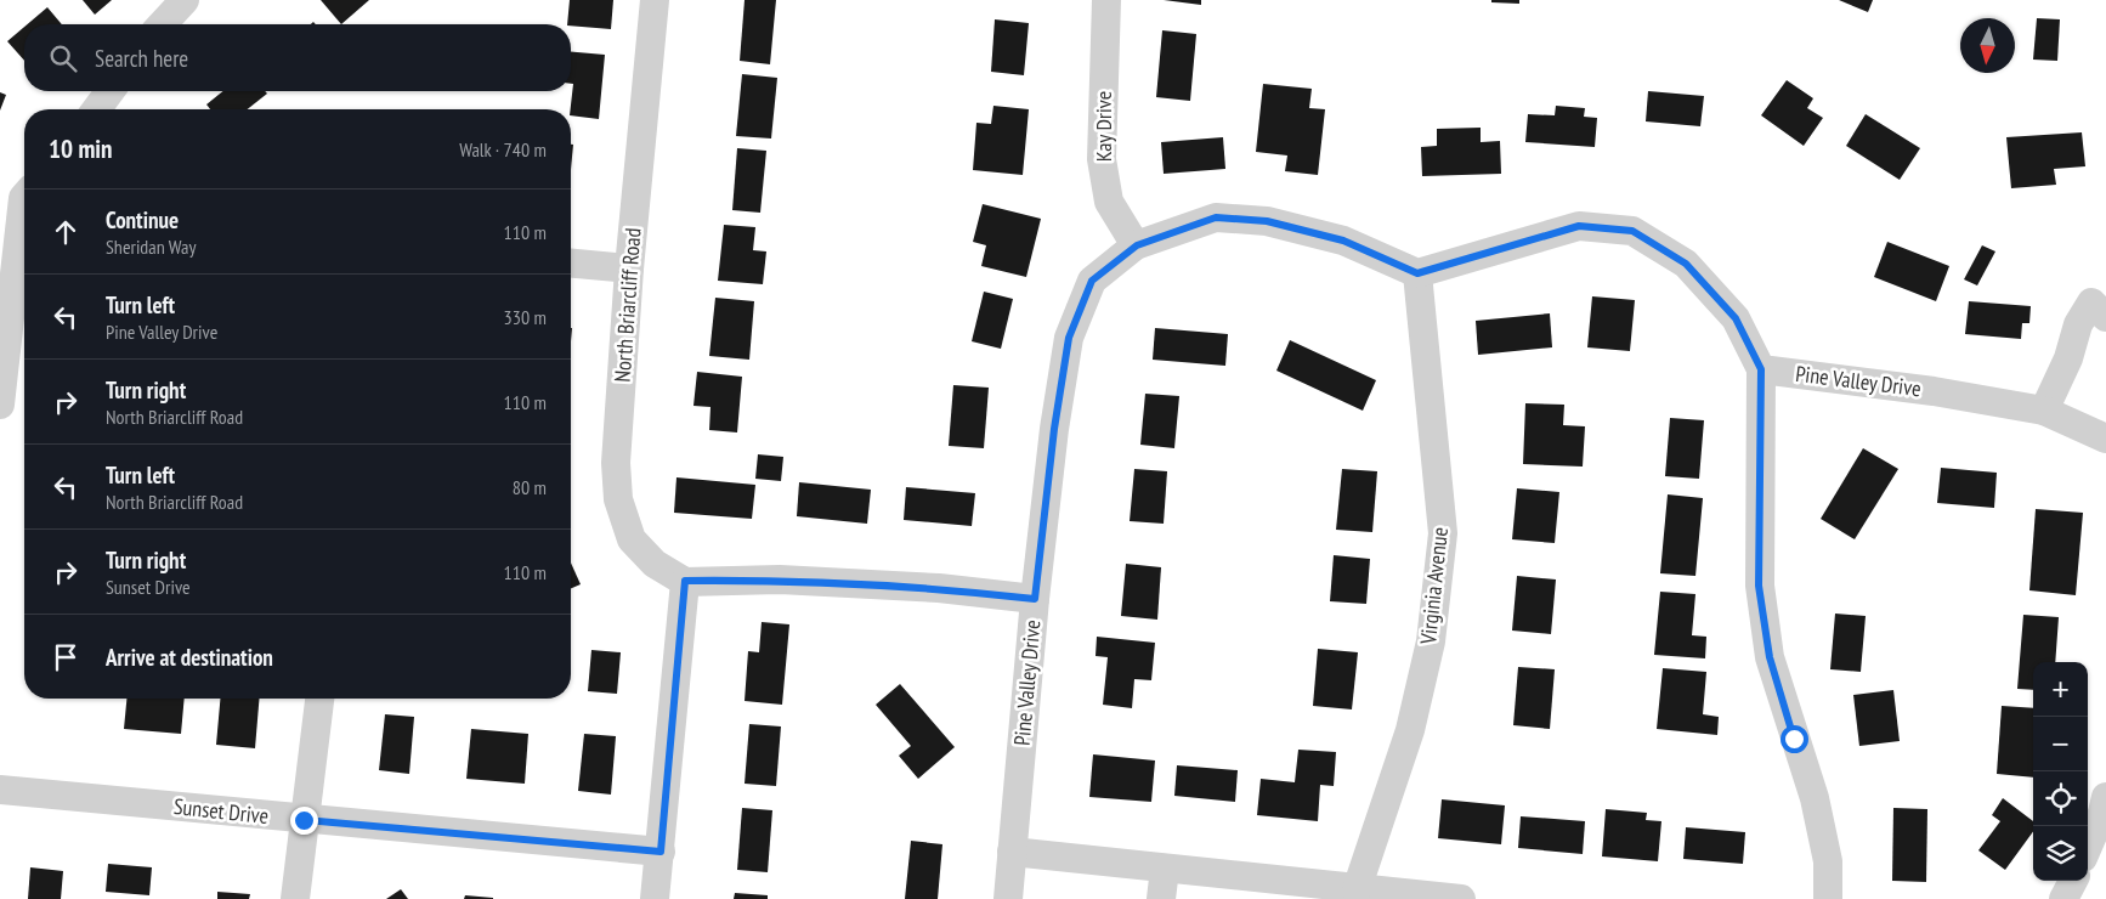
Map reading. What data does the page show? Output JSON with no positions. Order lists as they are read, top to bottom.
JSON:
{
  "streets": {
    "street": [
      "Kay Drive",
      "North Briarcliff Road",
      "Pine Valley Drive",
      "Virginia Avenue",
      "Sunset Drive"
    ]
  },
  "crossings": [
    ["Kay Drive", "Pine Valley Drive"],
    ["North Briarcliff Road", "Pine Valley Drive"],
    ["Pine Valley Drive", "Virginia Avenue"]
  ],
  "north": "bottom",
  "page": {
    "search": "Search here",
    "heading": ["10 min", "Walk · 740 m"],
    "list": [
      ["Continue", "Sheridan Way", "110 m"],
      ["Turn left", "Pine Valley Drive", "330 m"],
      ["Turn right", "North Briarcliff Road", "110 m"],
      ["Turn left", "North Briarcliff Road", "80 m"],
      ["Turn right", "Sunset Drive", "110 m"],
      "Arrive at destination"
    ],
    "map_buttons": ["+", "−"]
  }
}
